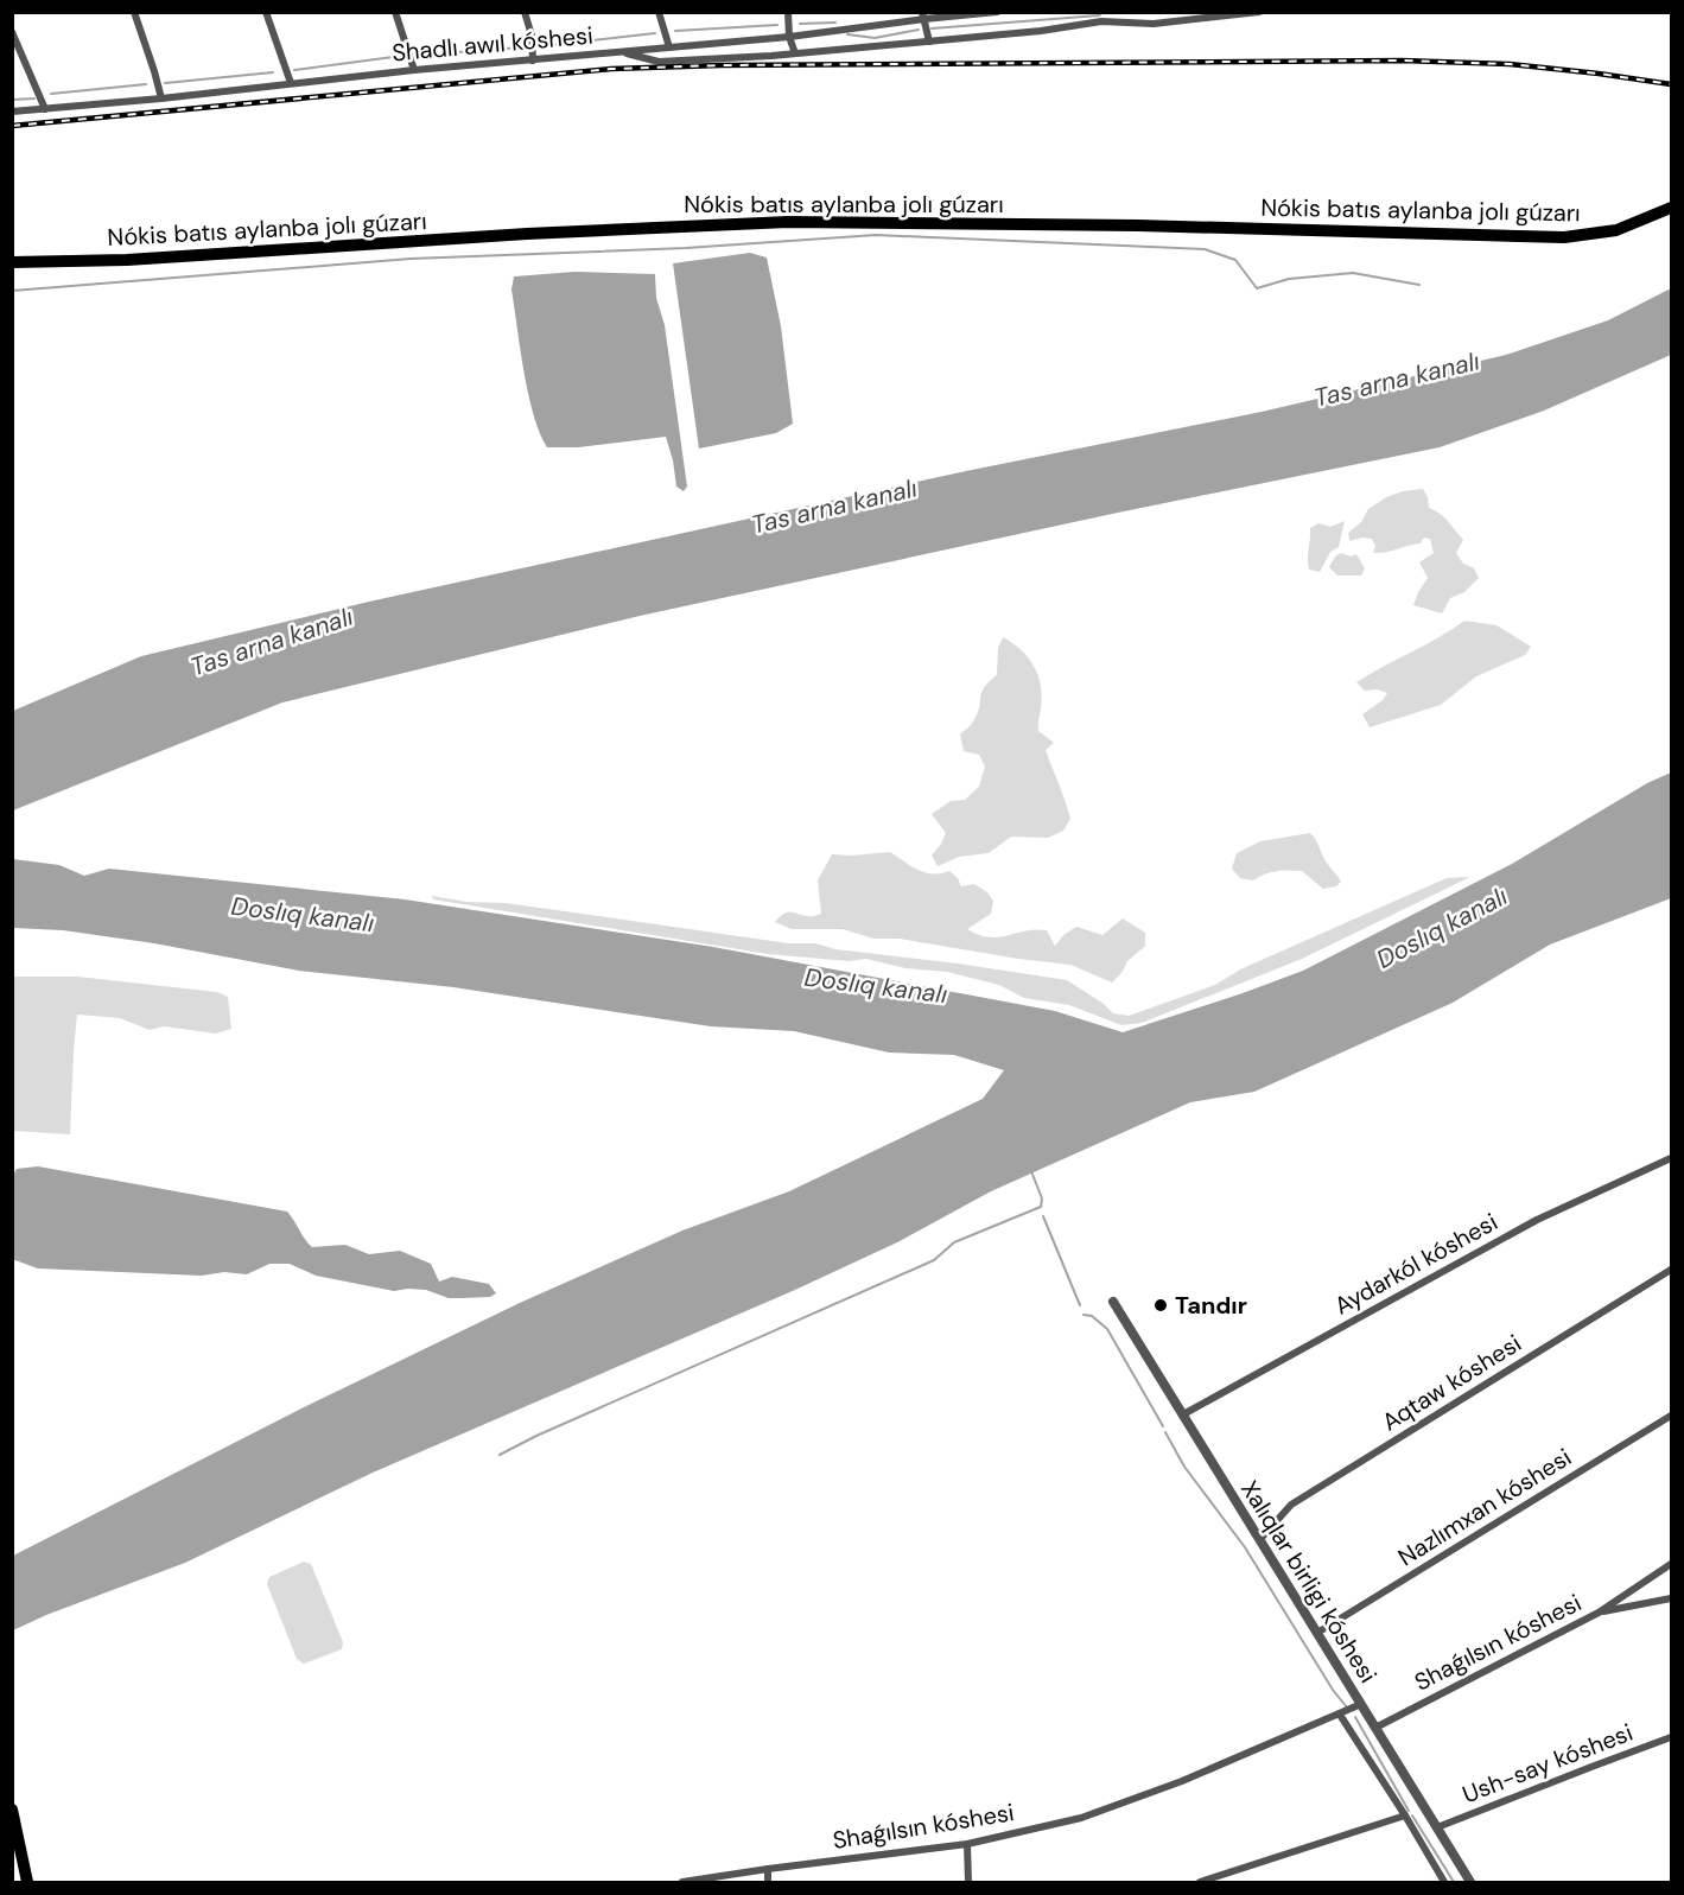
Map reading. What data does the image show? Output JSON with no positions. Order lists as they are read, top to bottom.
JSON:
{
  "streets": {
    "main road": ["Nókis batıs aylanba jolı gúzarı"],
    "street": [
      "Shadlı awıl kóshesi",
      "Aydarkól kóshesi",
      "Aqtaw kóshesi",
      "Nazlımxan kóshesi",
      "Xalıqlar birligi kóshesi",
      "Shaǵılsın kóshesi",
      "Ush-say kóshesi"
    ]
  },
  "crossings": [
    ["Aydarkól kóshesi", "Xalıqlar birligi kóshesi"],
    ["Aqtaw kóshesi", "Xalıqlar birligi kóshesi"],
    ["Nazlımxan kóshesi", "Xalıqlar birligi kóshesi"],
    ["Xalıqlar birligi kóshesi", "Shaǵılsın kóshesi"],
    ["Xalıqlar birligi kóshesi", "Ush-say kóshesi"]
  ],
  "water": ["Tas arna kanalı", "Doslıq kanalı"],
  "places": ["Tandır"]
}
